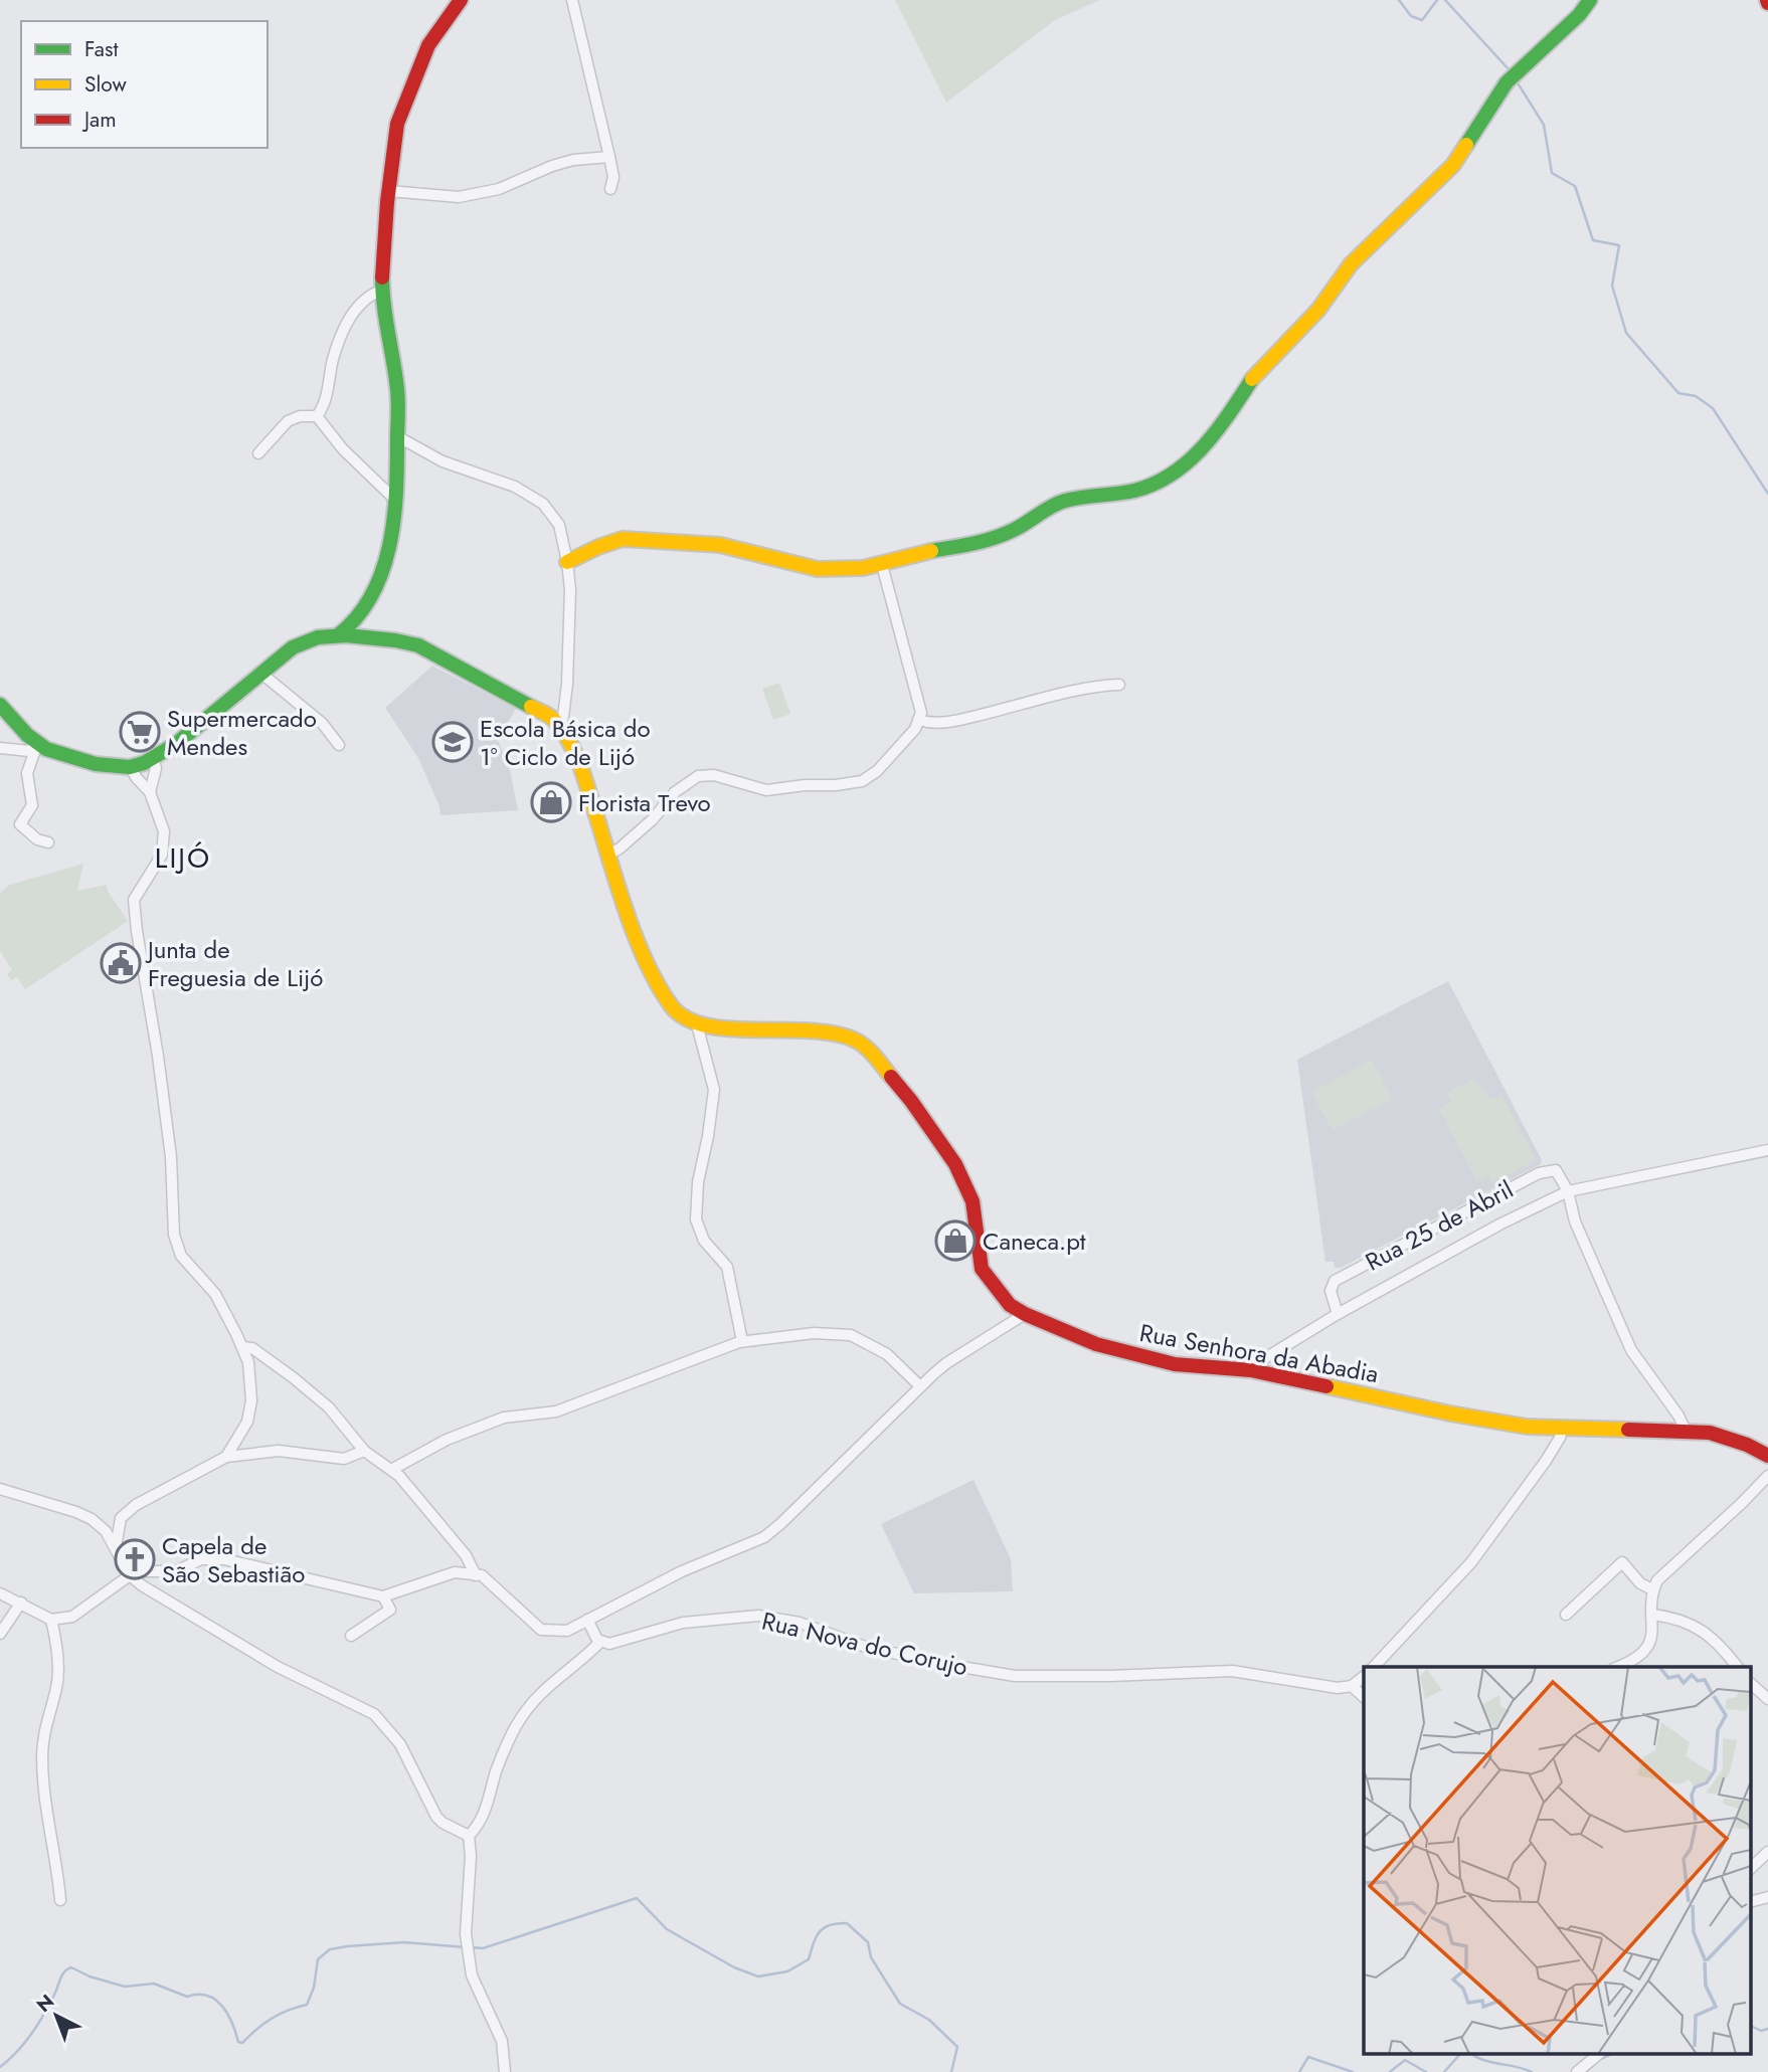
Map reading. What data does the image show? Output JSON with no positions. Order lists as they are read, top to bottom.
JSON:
{
  "streets": {
    "main road": ["Rua Senhora da Abadia"],
    "street": ["Rua 25 de Abril", "Rua Nova do Corujo"]
  },
  "crossings": [
    ["Rua 25 de Abril", "Rua Senhora da Abadia"]
  ],
  "districts": ["LIJÓ"],
  "places": {
    "supermarket": ["Supermercado Mendes"],
    "school or university": ["Escola Básica do 1º Ciclo de Lijó"],
    "shop": ["Florista Trevo", "Caneca.pt"],
    "public building": ["Junta de Freguesia de Lijó"],
    "church": ["Capela de São Sebastião"]
  },
  "legend": ["Fast", "Slow", "Jam"],
  "north": "top left"
}
